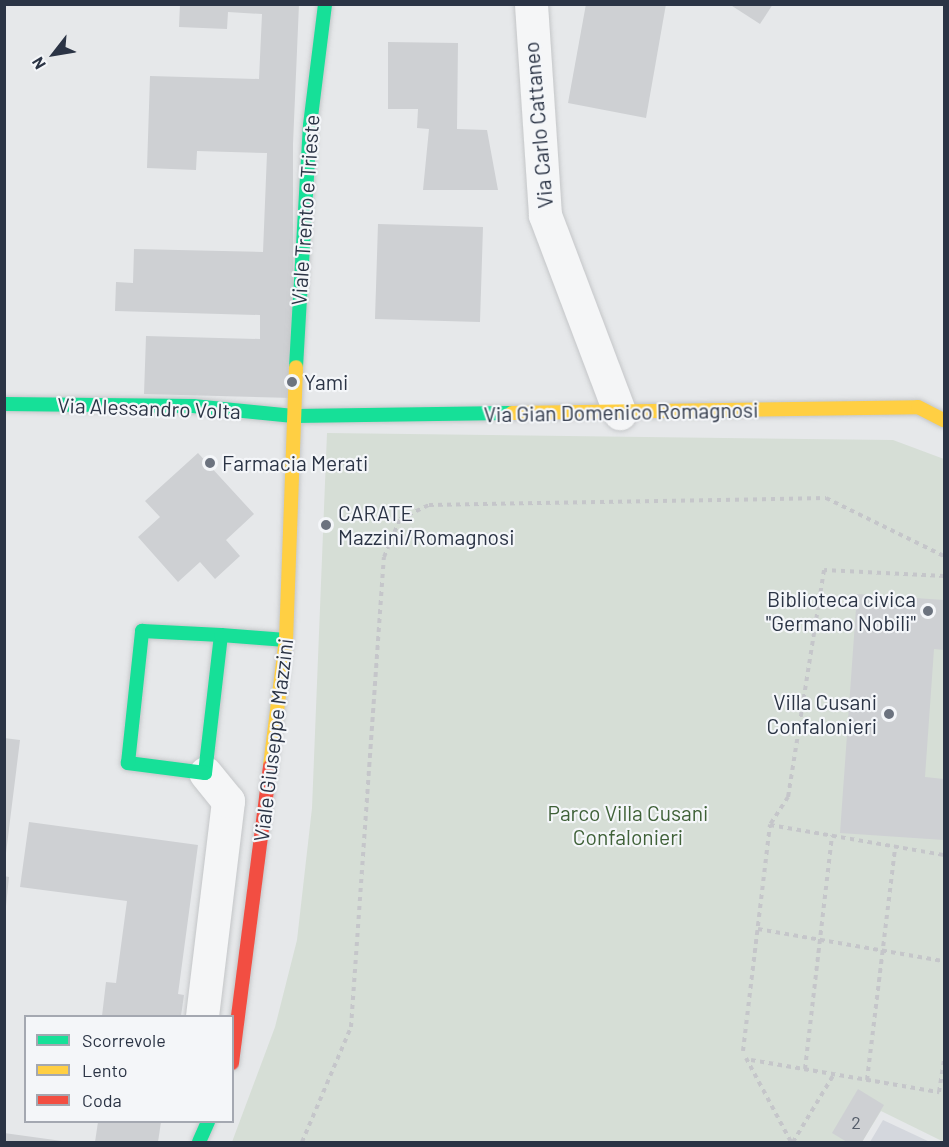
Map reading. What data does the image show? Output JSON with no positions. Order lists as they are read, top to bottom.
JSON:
{
  "streets": {
    "street": [
      "Via Carlo Cattaneo",
      "Viale Trento e Trieste",
      "Via Alessandro Volta",
      "Via Gian Domenico Romagnosi",
      "Viale Giuseppe Mazzini"
    ]
  },
  "crossings": [
    ["Via Carlo Cattaneo", "Via Gian Domenico Romagnosi"],
    ["Viale Trento e Trieste", "Via Alessandro Volta"],
    ["Viale Trento e Trieste", "Via Gian Domenico Romagnosi"],
    ["Viale Trento e Trieste", "Viale Giuseppe Mazzini"],
    ["Via Alessandro Volta", "Via Gian Domenico Romagnosi"],
    ["Via Alessandro Volta", "Viale Giuseppe Mazzini"],
    ["Via Gian Domenico Romagnosi", "Viale Giuseppe Mazzini"]
  ],
  "parks": ["Parco Villa Cusani Confalonieri"],
  "places": [
    "Yami",
    "Farmacia Merati",
    "CARATE Mazzini/Romagnosi",
    "Biblioteca civica \"Germano Nobili\"",
    "Villa Cusani Confalonieri"
  ],
  "house_numbers": ["2"],
  "legend": ["Scorrevole", "Lento", "Coda"],
  "north": "bottom left"
}
